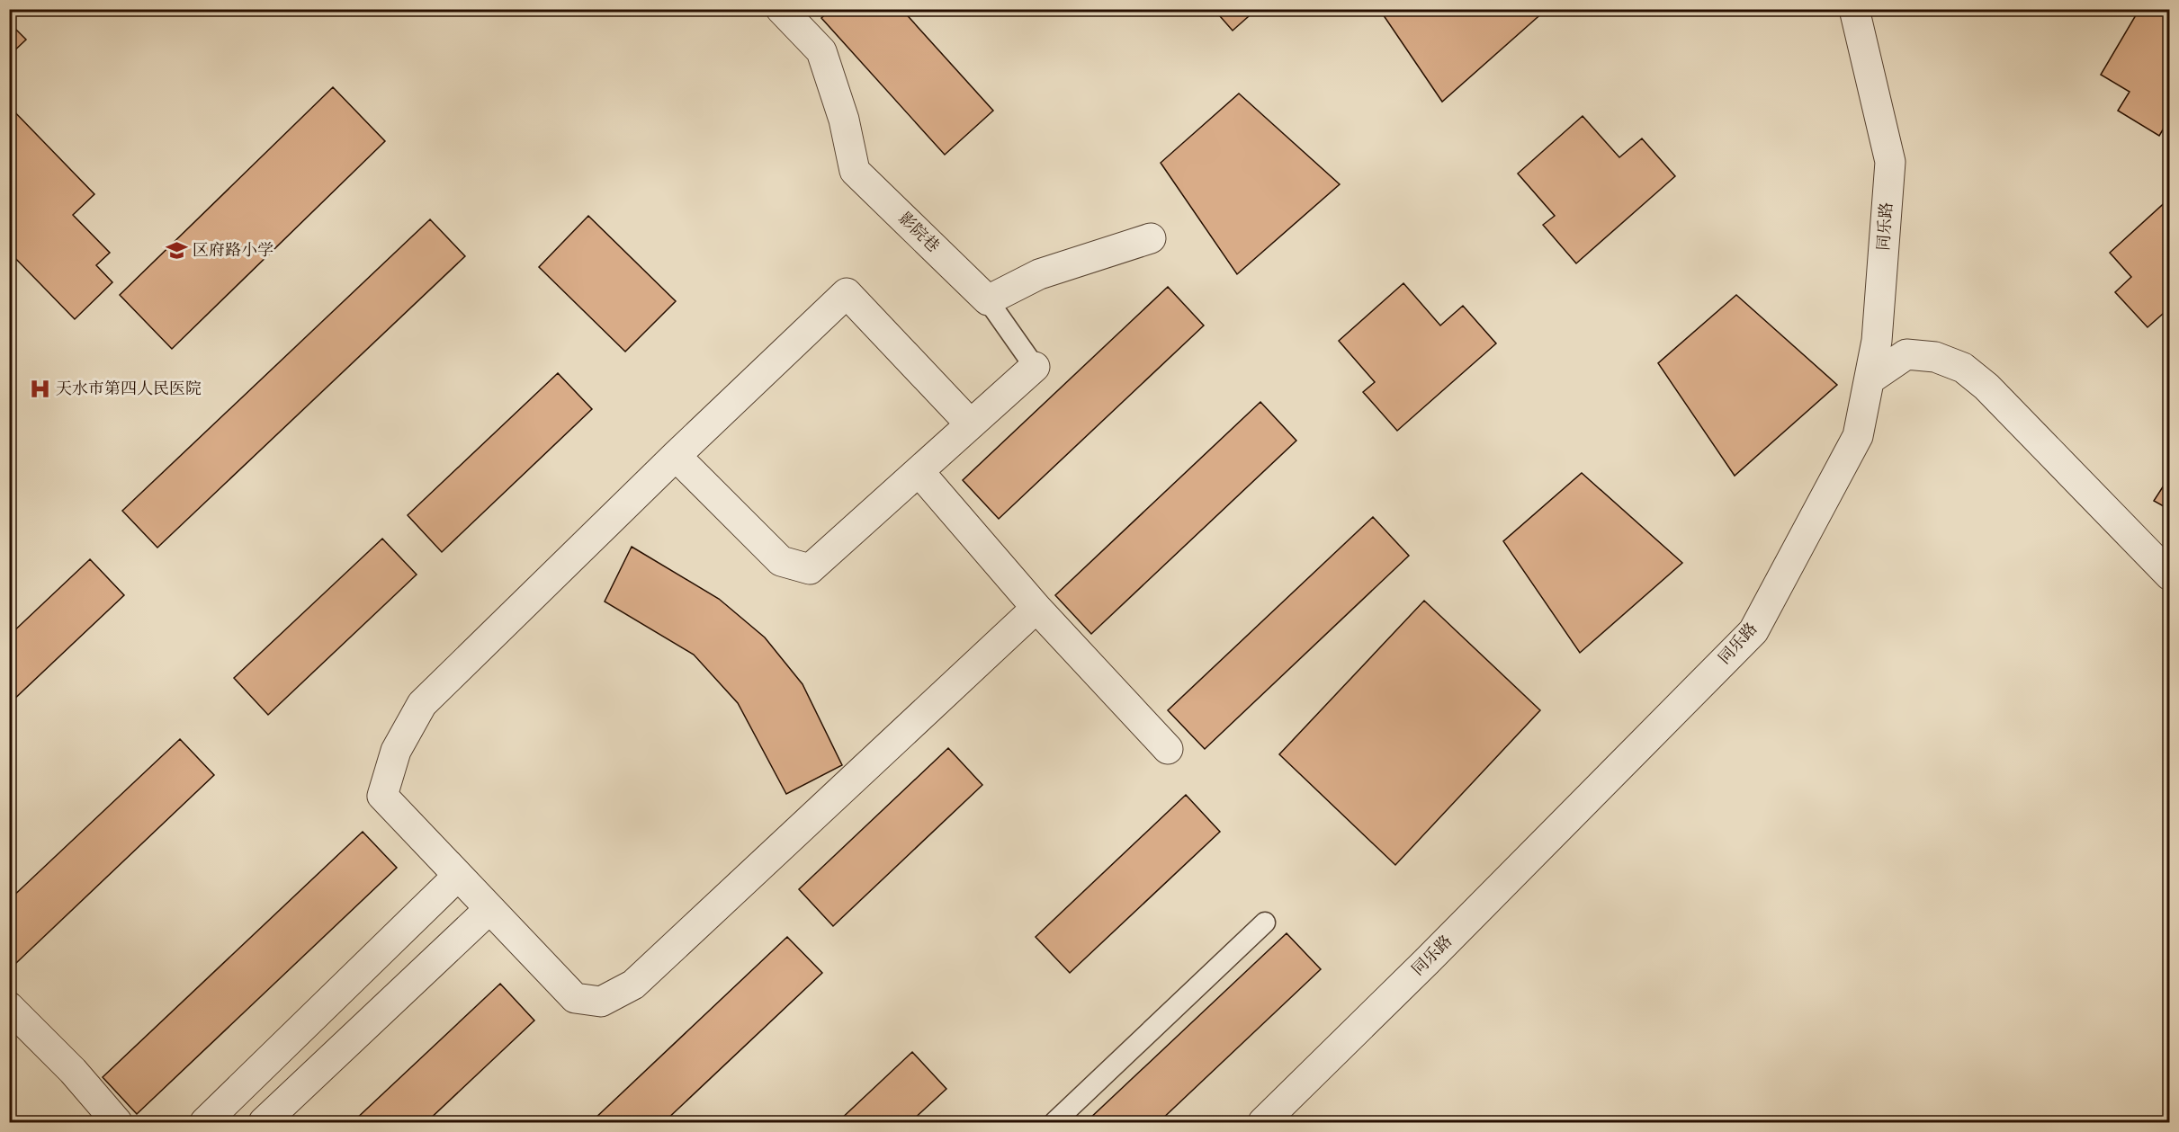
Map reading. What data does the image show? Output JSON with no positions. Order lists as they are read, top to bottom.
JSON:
{
  "streets": {
    "street": ["同乐路", "影院巷"]
  },
  "places": {
    "school or university": ["区府路小学"],
    "hospital": ["天水市第四人民医院"]
  }
}
